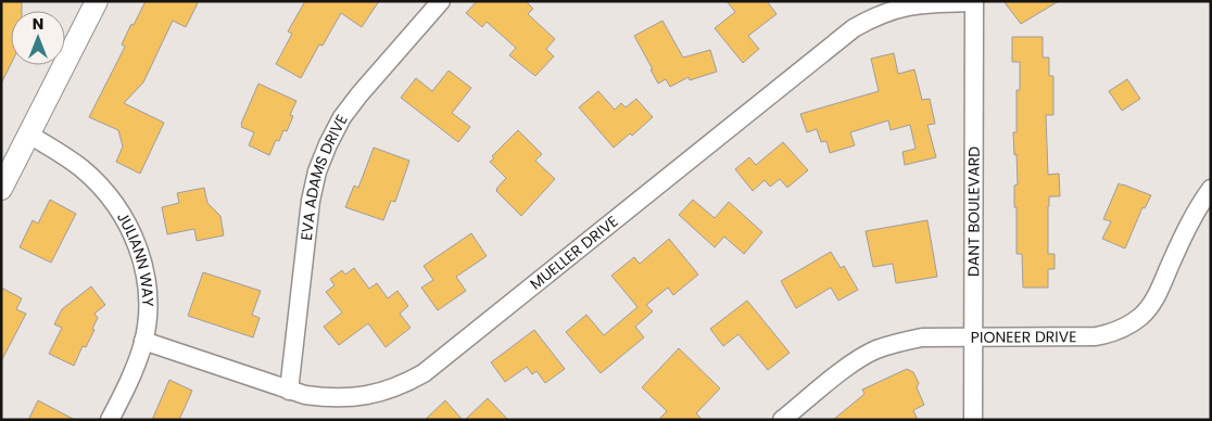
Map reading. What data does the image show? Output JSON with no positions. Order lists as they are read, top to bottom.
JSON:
{
  "streets": {
    "street": [
      "EVA ADAMS DRIVE",
      "DANT BOULEVARD",
      "MUELLER DRIVE",
      "JULIANN WAY",
      "PIONEER DRIVE"
    ]
  },
  "crossings": [
    ["EVA ADAMS DRIVE", "MUELLER DRIVE"],
    ["DANT BOULEVARD", "MUELLER DRIVE"],
    ["DANT BOULEVARD", "PIONEER DRIVE"],
    ["MUELLER DRIVE", "JULIANN WAY"]
  ],
  "north": "top"
}
